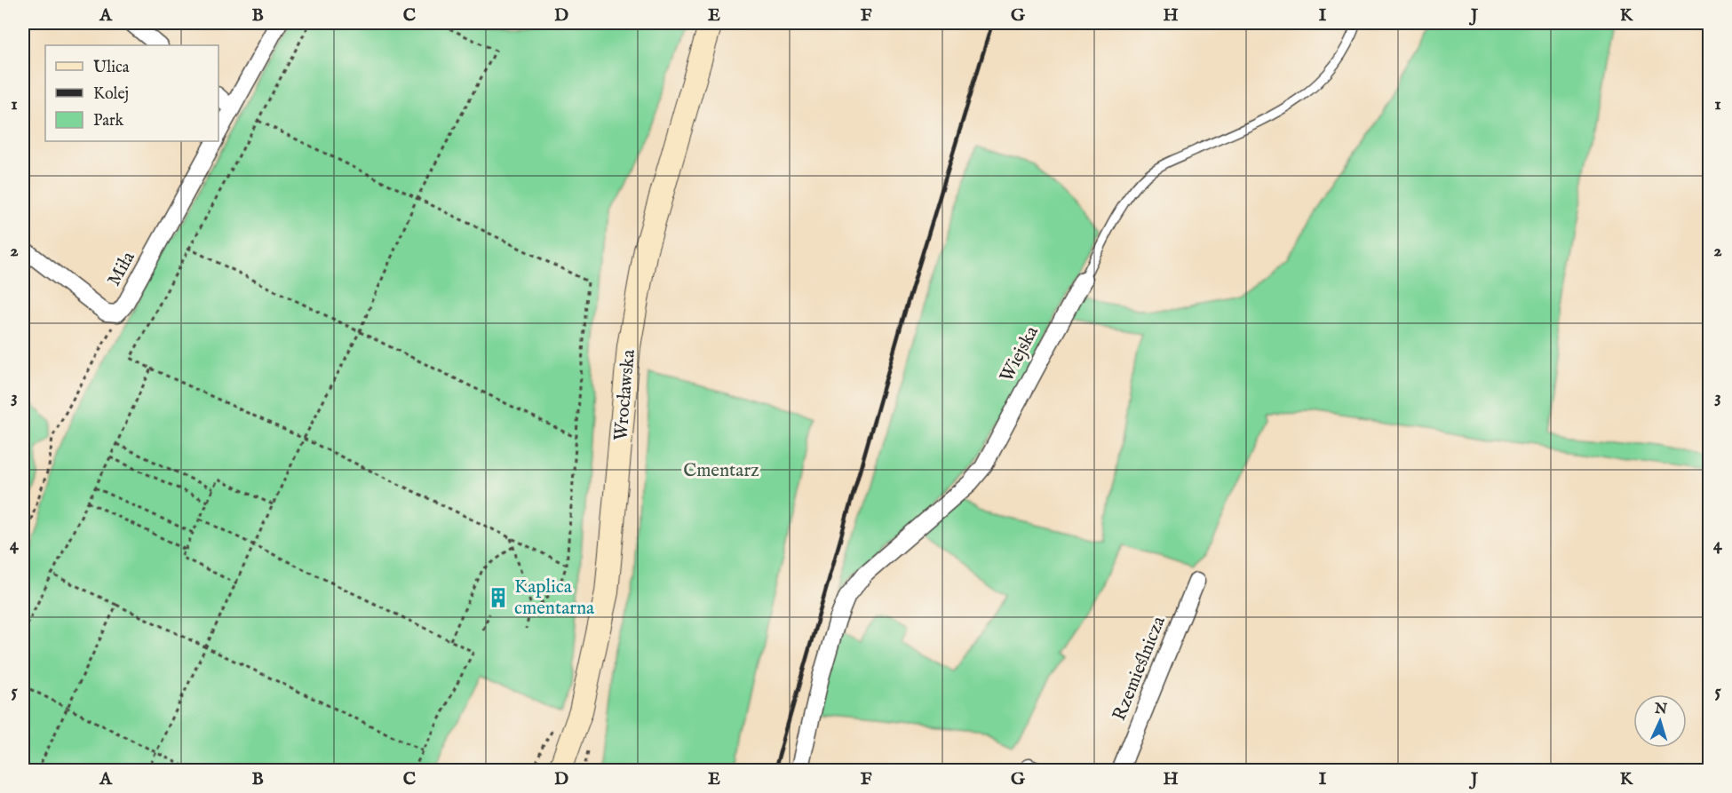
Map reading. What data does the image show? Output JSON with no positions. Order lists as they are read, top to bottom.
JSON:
{
  "streets": {
    "main road": ["Wrocławska"],
    "street": ["Miła", "Wiejska", "Rzemieślnicza"]
  },
  "parks": ["Cmentarz"],
  "places": {
    "building": ["Kaplica cmentarna"]
  },
  "legend": ["Ulica", "Kolej", "Park"],
  "north": "top",
  "grid": {
    "columns": [
      "A",
      "B",
      "C",
      "D",
      "E",
      "F",
      "G",
      "H",
      "I",
      "J",
      "K"
    ],
    "rows": [
      "1",
      "2",
      "3",
      "4",
      "5"
    ]
  }
}
